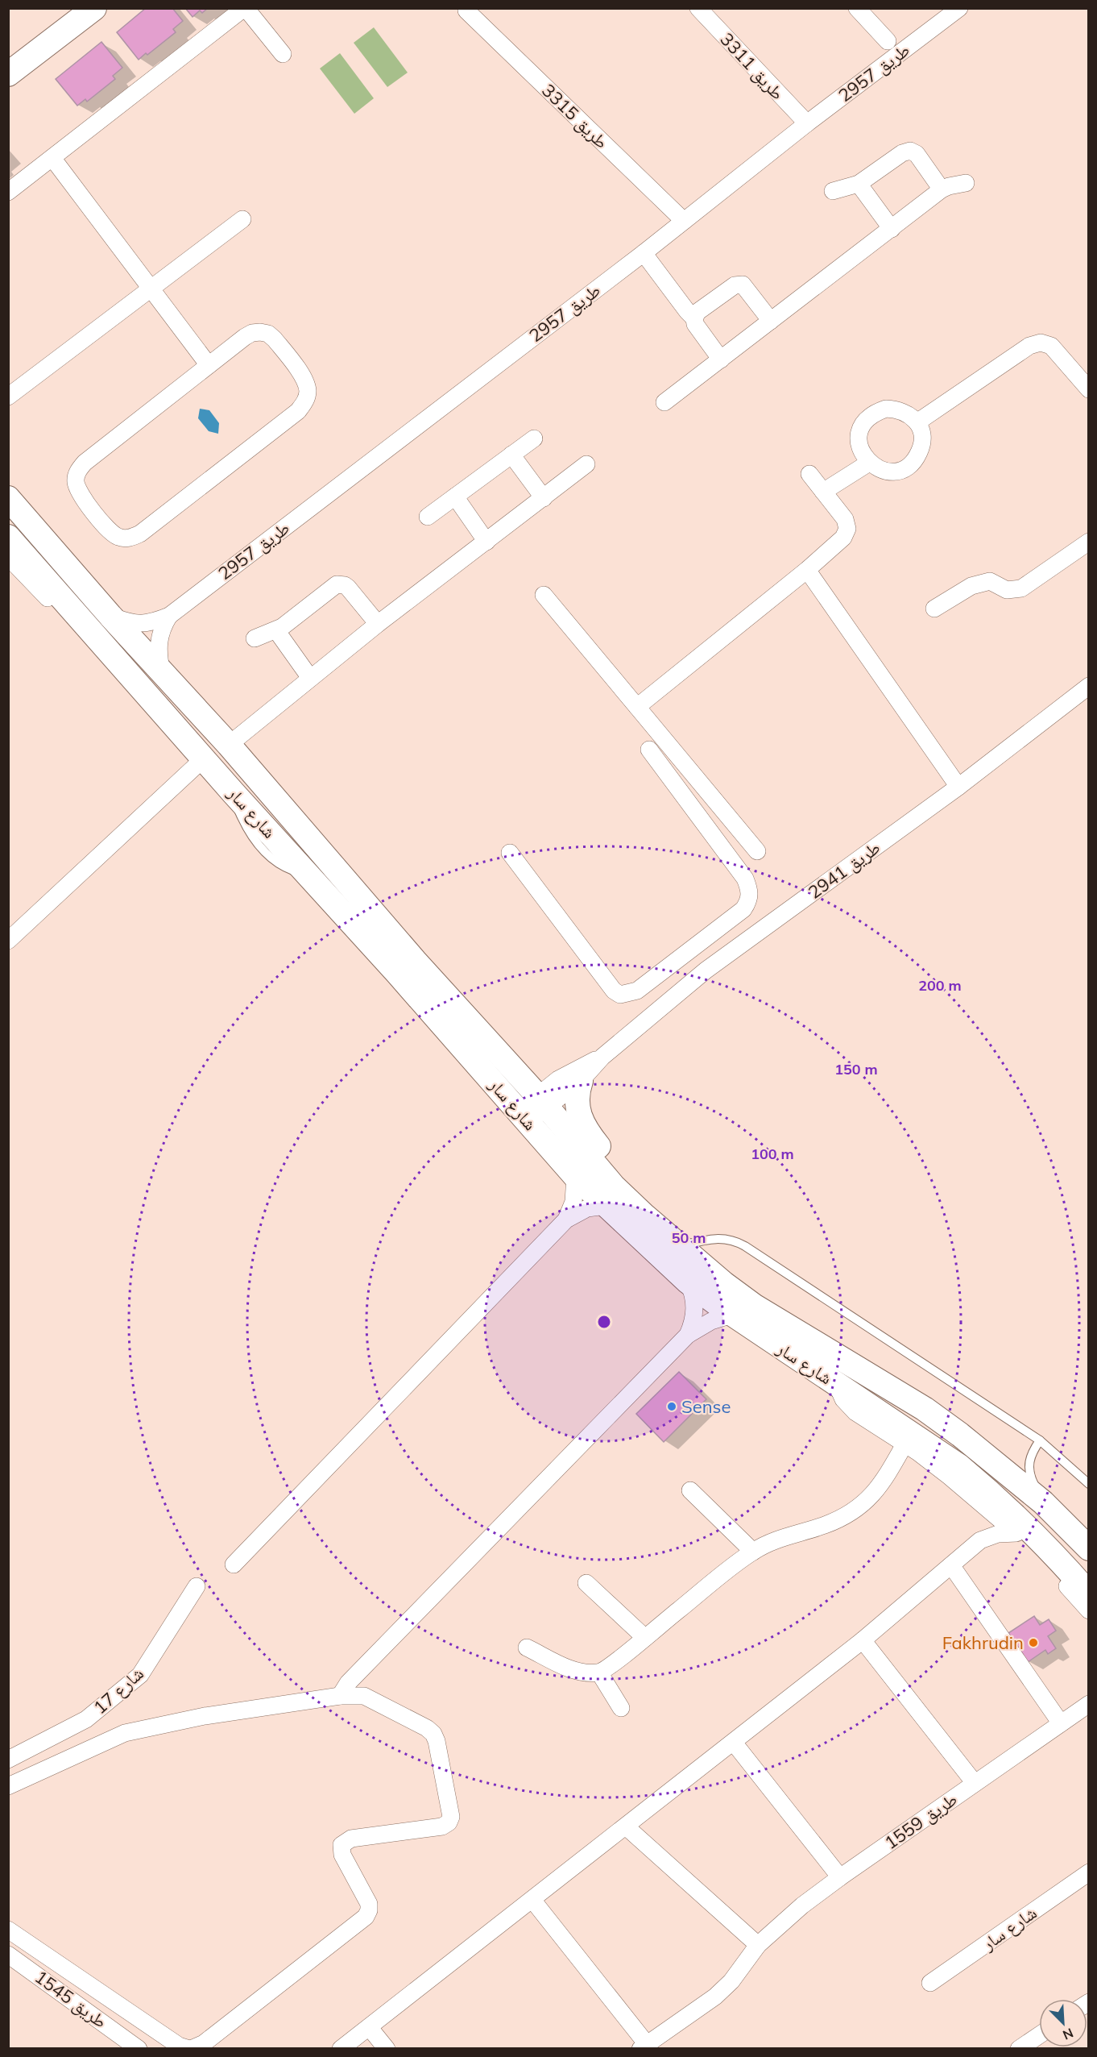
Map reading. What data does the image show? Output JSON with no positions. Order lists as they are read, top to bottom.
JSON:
{
  "streets": {
    "street": [
      "طريق 3311",
      "طريق 2957",
      "طريق 3315",
      "شارع سار",
      "طريق 2941",
      "شارع 17",
      "طريق 1559",
      "طريق 1545"
    ]
  },
  "crossings": [
    ["طريق 3311", "طريق 2957"],
    ["طريق 2957", "طريق 3315"],
    ["طريق 2957", "شارع سار"],
    ["شارع سار", "طريق 2941"]
  ],
  "places": ["Sense", "Fakhrudin"],
  "north": "bottom right",
  "rings": [
    "200 m",
    "150 m",
    "100 m",
    "50 m"
  ]
}
